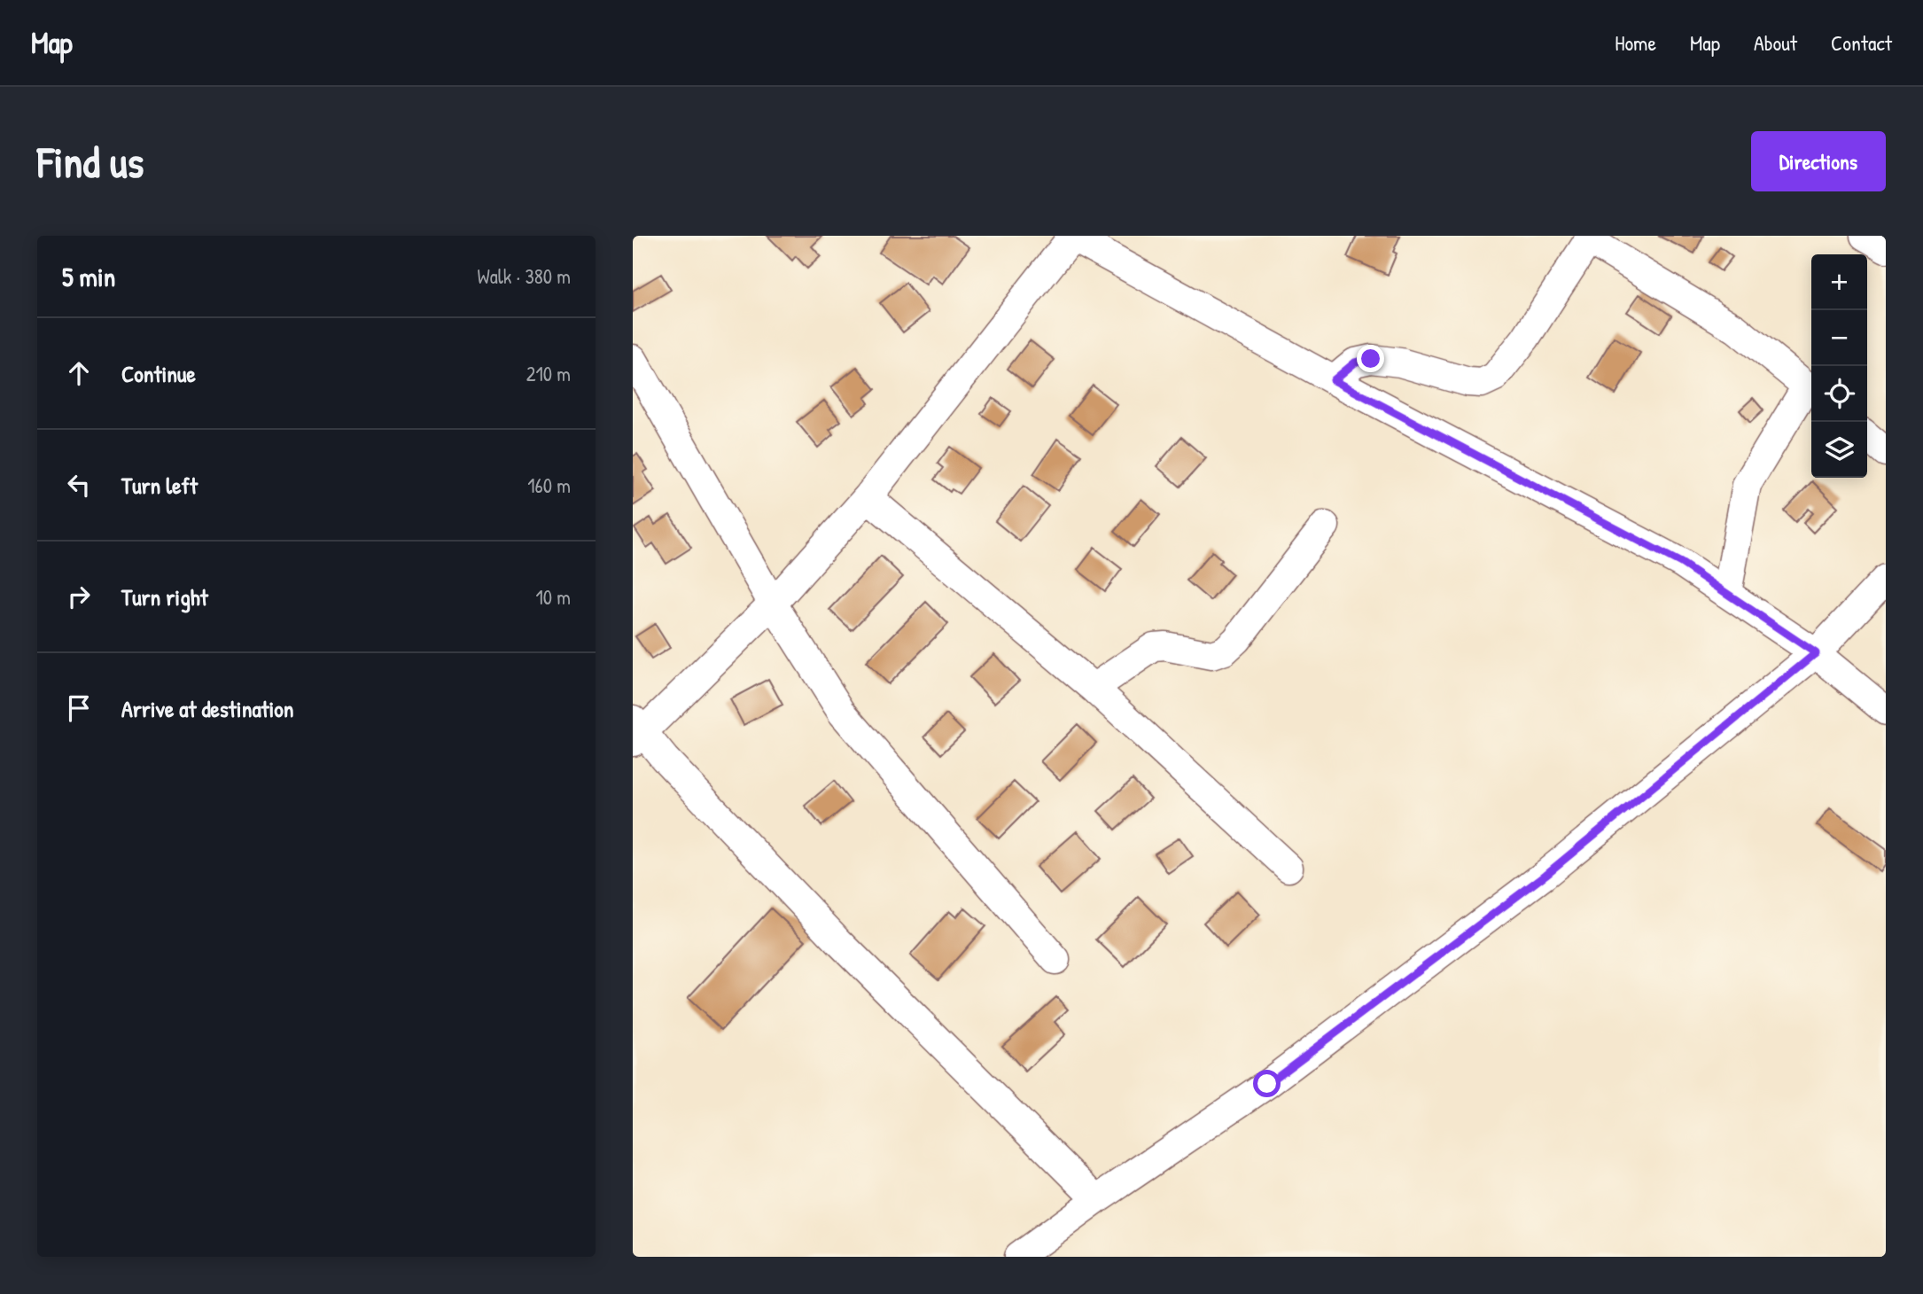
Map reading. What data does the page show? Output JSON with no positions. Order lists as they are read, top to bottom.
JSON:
{
  "page": {
    "header": "Map",
    "nav": [
      "Home",
      "Map",
      "About",
      "Contact"
    ],
    "buttons": "Directions",
    "title": "Find us",
    "heading": ["5 min", "Walk · 380 m"],
    "map_buttons": ["+", "−"],
    "list": [
      ["Continue", "210 m"],
      ["Turn left", "160 m"],
      ["Turn right", "10 m"],
      "Arrive at destination"
    ]
  }
}
